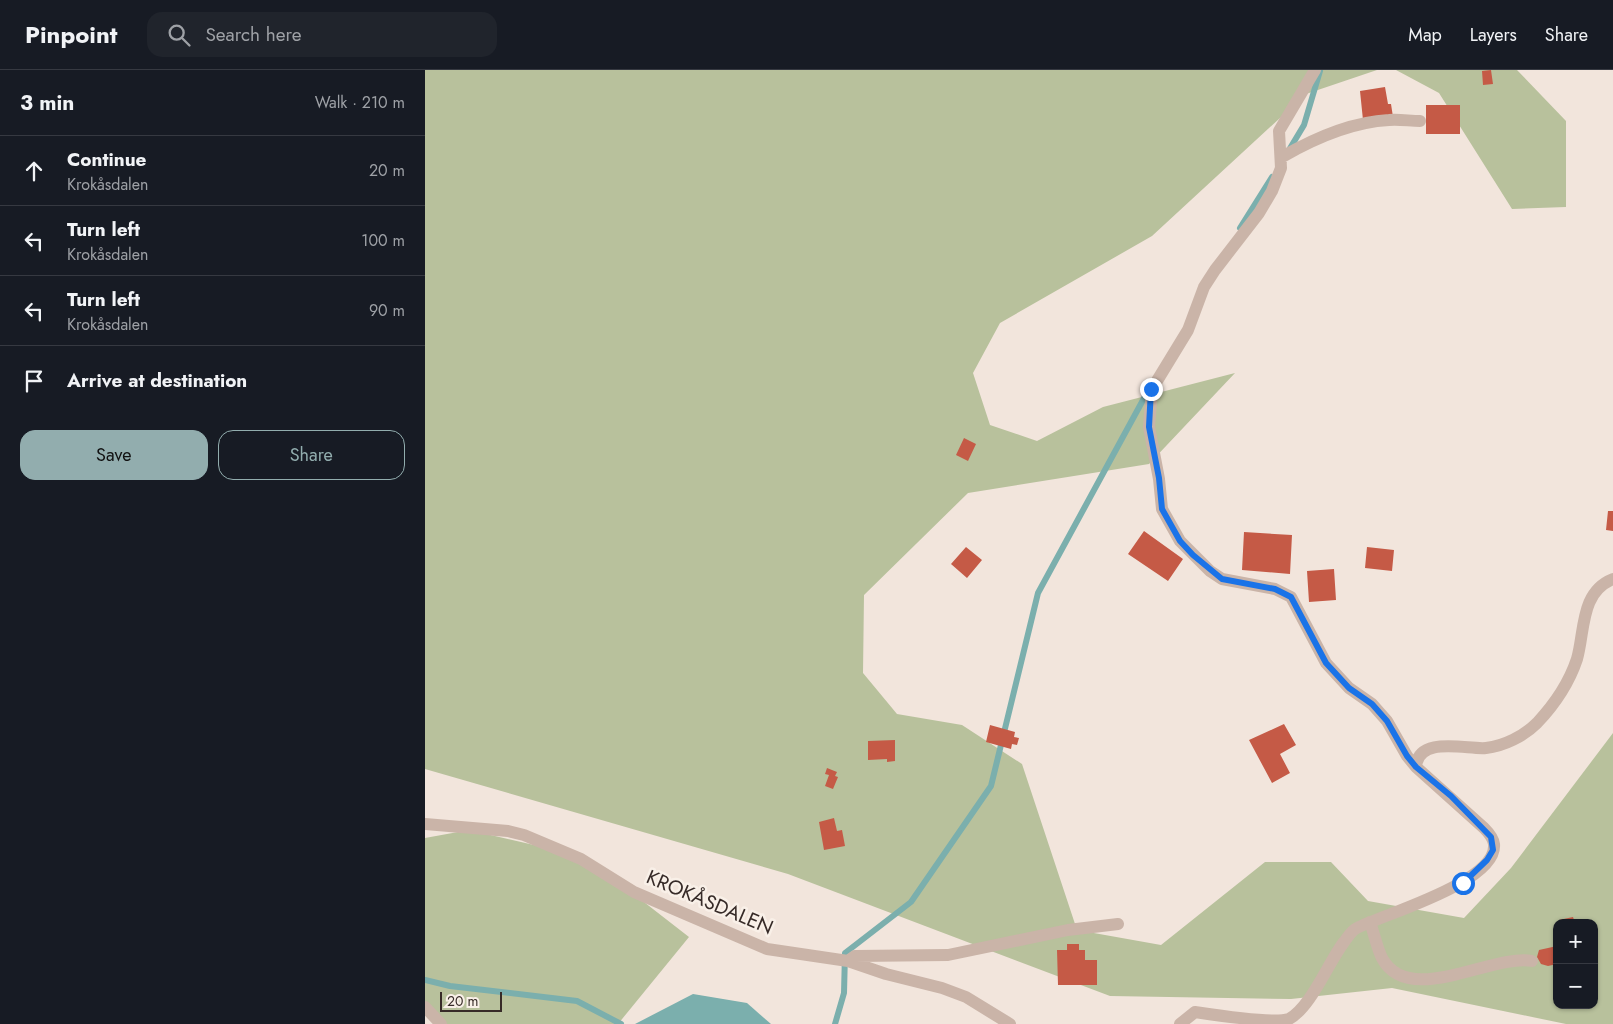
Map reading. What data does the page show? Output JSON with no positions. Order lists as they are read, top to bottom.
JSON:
{
  "streets": {
    "street": ["KROKÅSDALEN"]
  },
  "scale_bar": "20 m",
  "page": {
    "header": "Pinpoint",
    "search": "Search here",
    "nav": ["Map", "Layers", "Share"],
    "heading": ["3 min", "Walk · 210 m"],
    "list": [
      ["Continue", "Krokåsdalen", "20 m"],
      ["Turn left", "Krokåsdalen", "100 m"],
      ["Turn left", "Krokåsdalen", "90 m"],
      "Arrive at destination"
    ],
    "buttons": ["Save", "Share"],
    "map_buttons": ["+", "−"],
    "scale": "20 m"
  }
}
